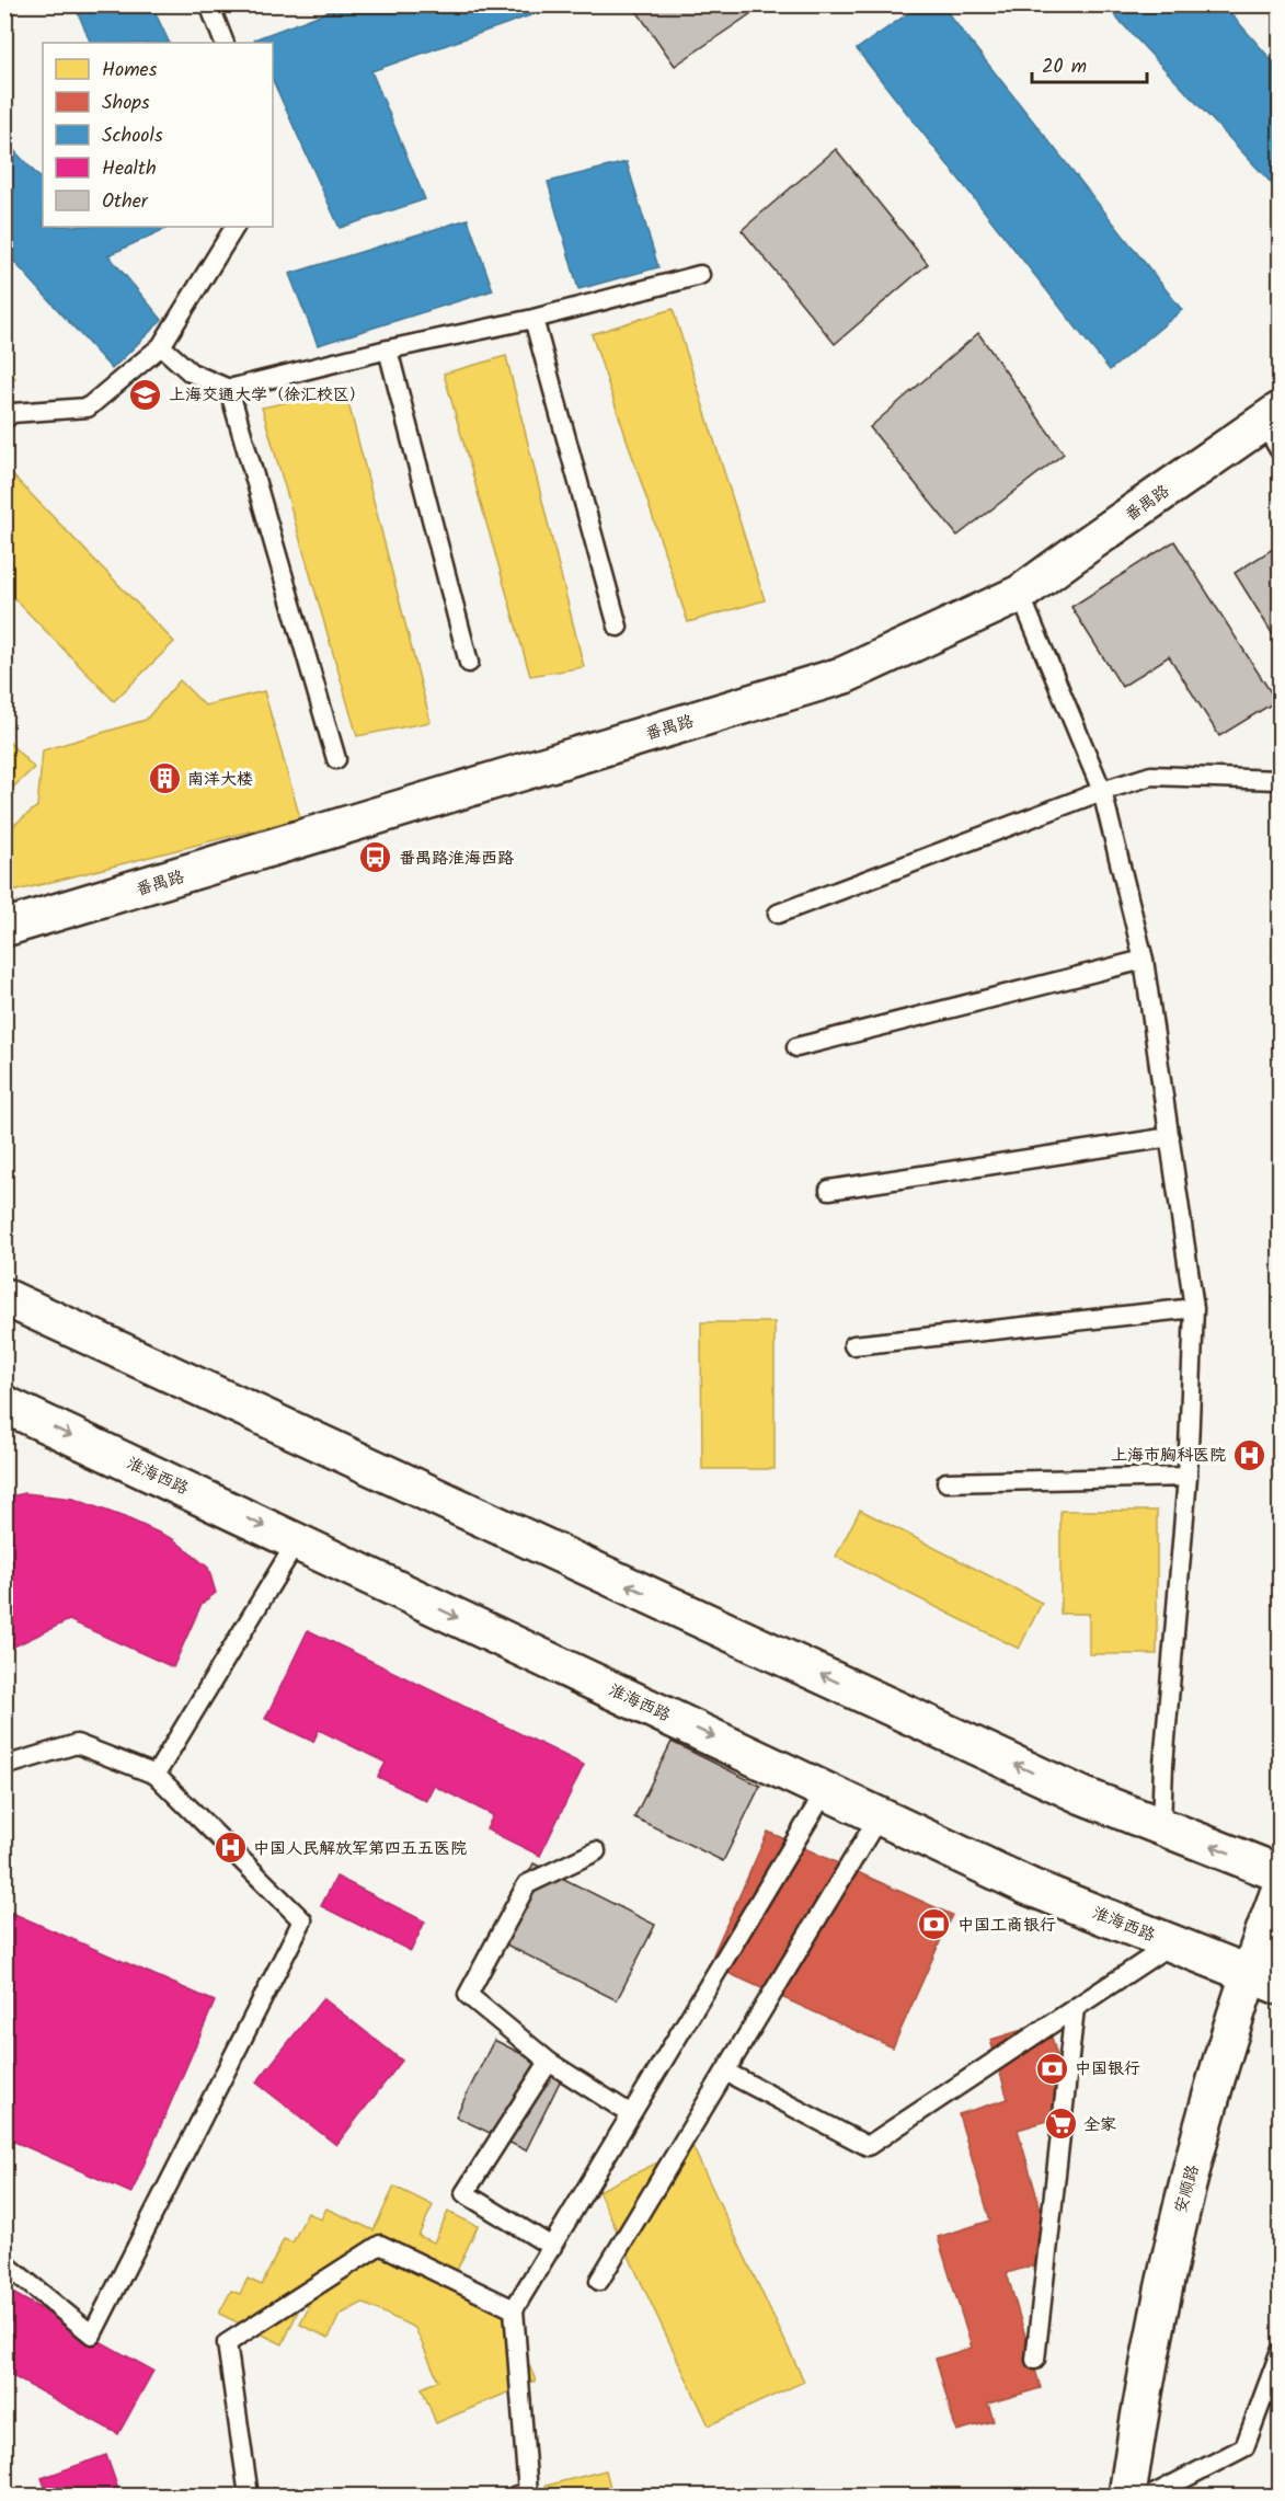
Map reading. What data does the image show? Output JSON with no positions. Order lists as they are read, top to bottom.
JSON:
{
  "streets": {
    "main road": ["番禺路", "淮海西路", "安顺路"]
  },
  "crossings": [
    ["淮海西路", "安顺路"]
  ],
  "places": {
    "school or university": ["上海交通大学（徐汇校区）"],
    "building": ["南洋大楼"],
    "bus stop": ["番禺路淮海西路"],
    "hospital": ["上海市胸科医院", "中国人民解放军第四五五医院"],
    "bank": ["中国工商银行", "中国银行"],
    "supermarket": ["全家"]
  },
  "legend": [
    "Homes",
    "Shops",
    "Schools",
    "Health",
    "Other"
  ],
  "scale_bar": "20 m"
}
